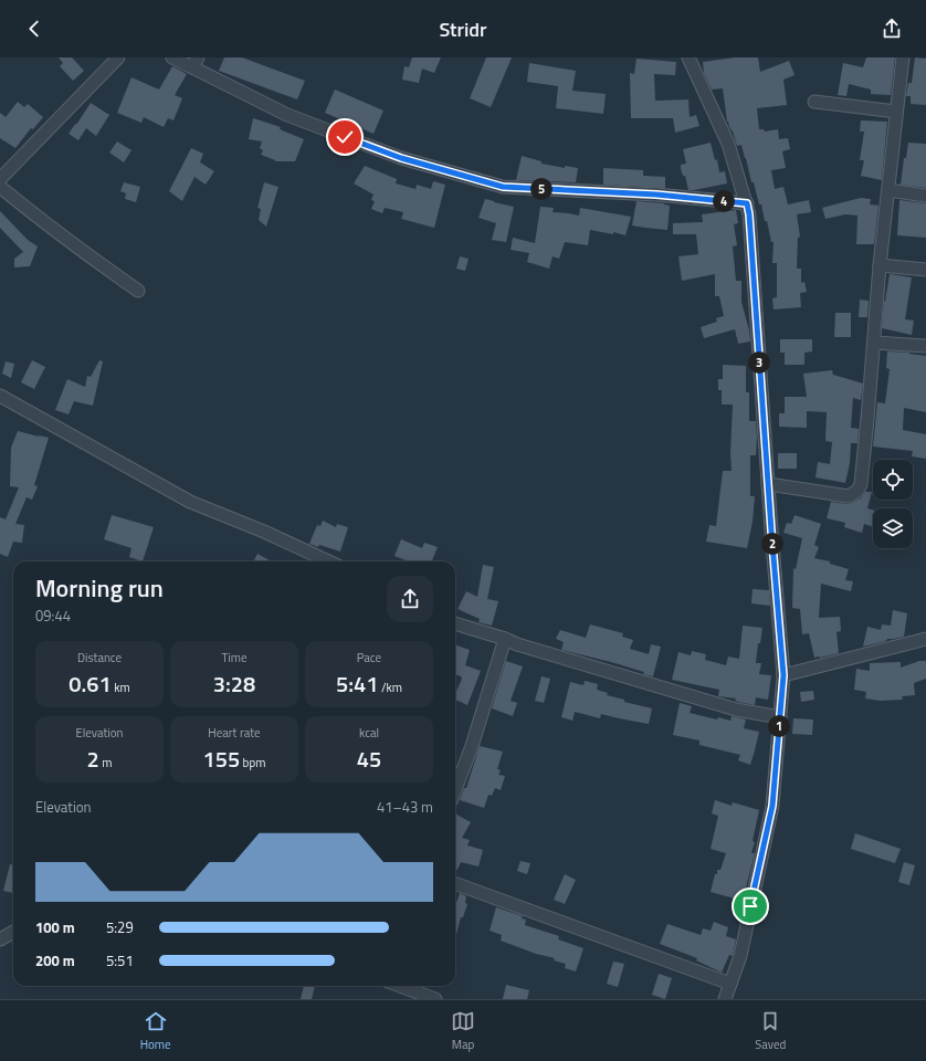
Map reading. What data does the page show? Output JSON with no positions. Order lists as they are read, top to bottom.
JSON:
{
  "page": {
    "header": "Stridr",
    "pins": [
      "5",
      "4",
      "3",
      "2",
      "1"
    ],
    "heading": ["Morning run", "09:44"],
    "stats": [
      ["Distance", "0.61 km"],
      ["Time", "3:28"],
      ["Pace", "5:41 /km"],
      ["Elevation", "2 m"],
      ["Heart rate", "155 bpm"],
      ["kcal", "45"]
    ],
    "chart": ["Elevation", "41–43 m"],
    "list": [
      {
        "name": "100 m",
        "note": "5:29"
      },
      {
        "name": "200 m",
        "note": "5:51"
      }
    ],
    "tabs": ["Home", "Map", "Saved"]
  }
}
